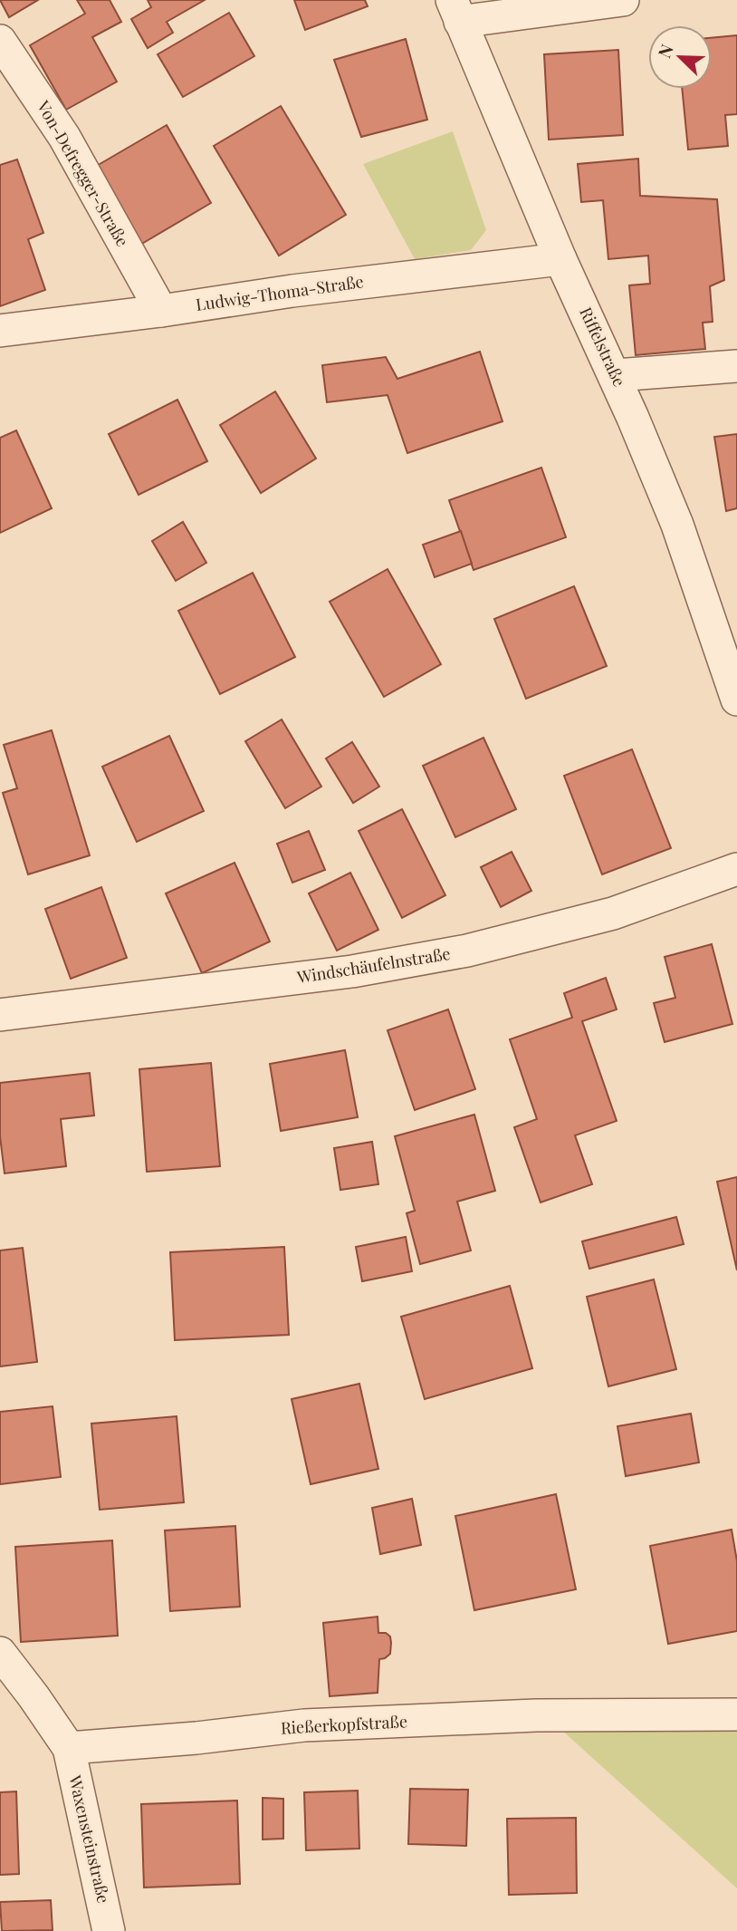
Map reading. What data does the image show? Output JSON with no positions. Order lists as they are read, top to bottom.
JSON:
{
  "streets": {
    "street": [
      "Von-Defregger-Straße",
      "Ludwig-Thoma-Straße",
      "Riffelstraße",
      "Windschäufelnstraße",
      "Rießerkopfstraße",
      "Waxensteinstraße"
    ]
  },
  "crossings": [
    ["Von-Defregger-Straße", "Ludwig-Thoma-Straße"],
    ["Ludwig-Thoma-Straße", "Riffelstraße"],
    ["Rießerkopfstraße", "Waxensteinstraße"]
  ],
  "north": "top left"
}
